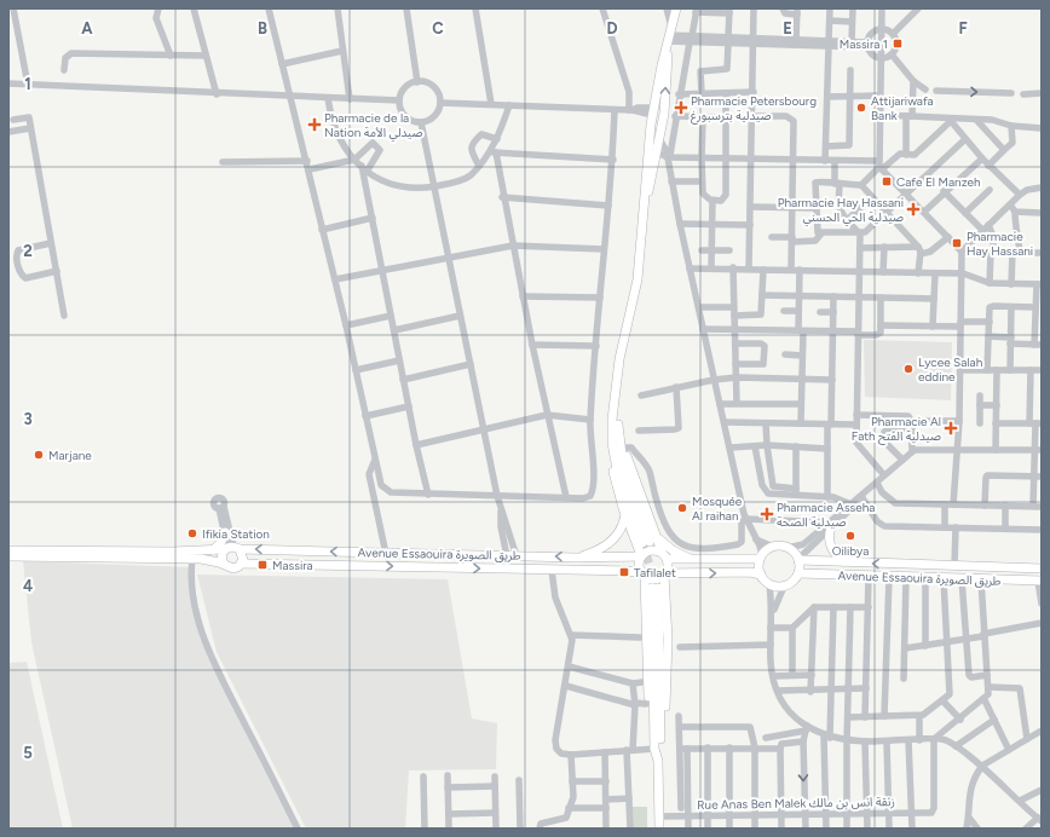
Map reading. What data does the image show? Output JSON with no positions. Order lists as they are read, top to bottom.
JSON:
{
  "streets": {
    "main road": ["Avenue Essaouira طريق الصويرة"],
    "street": ["Rue Anas Ben Malek زنقة انس بن مالك"]
  },
  "places": {
    "transit": [
      "Massira 1",
      "Cafe El Manzeh",
      "Pharmacie Hay Hassani",
      "Massira",
      "Tafilalet"
    ],
    "health": [
      "Pharmacie Petersbourg صيدلية بترسبورغ",
      "Pharmacie de la Nation صيدلي الأمة",
      "Pharmacie Hay Hassani صيدلية الحي الحسني",
      "Pharmacie Al Fath صيدلية الفتح",
      "Pharmacie Asseha صيدلية الصحة"
    ],
    "other": [
      "Attijariwafa Bank",
      "Lycee Salah eddine",
      "Marjane",
      "Mosquée Al raihan",
      "Ifikia Station",
      "Oilibya"
    ]
  },
  "grid": {
    "columns": [
      "A",
      "B",
      "C",
      "D",
      "E",
      "F"
    ],
    "rows": [
      "1",
      "2",
      "3",
      "4",
      "5"
    ]
  }
}
